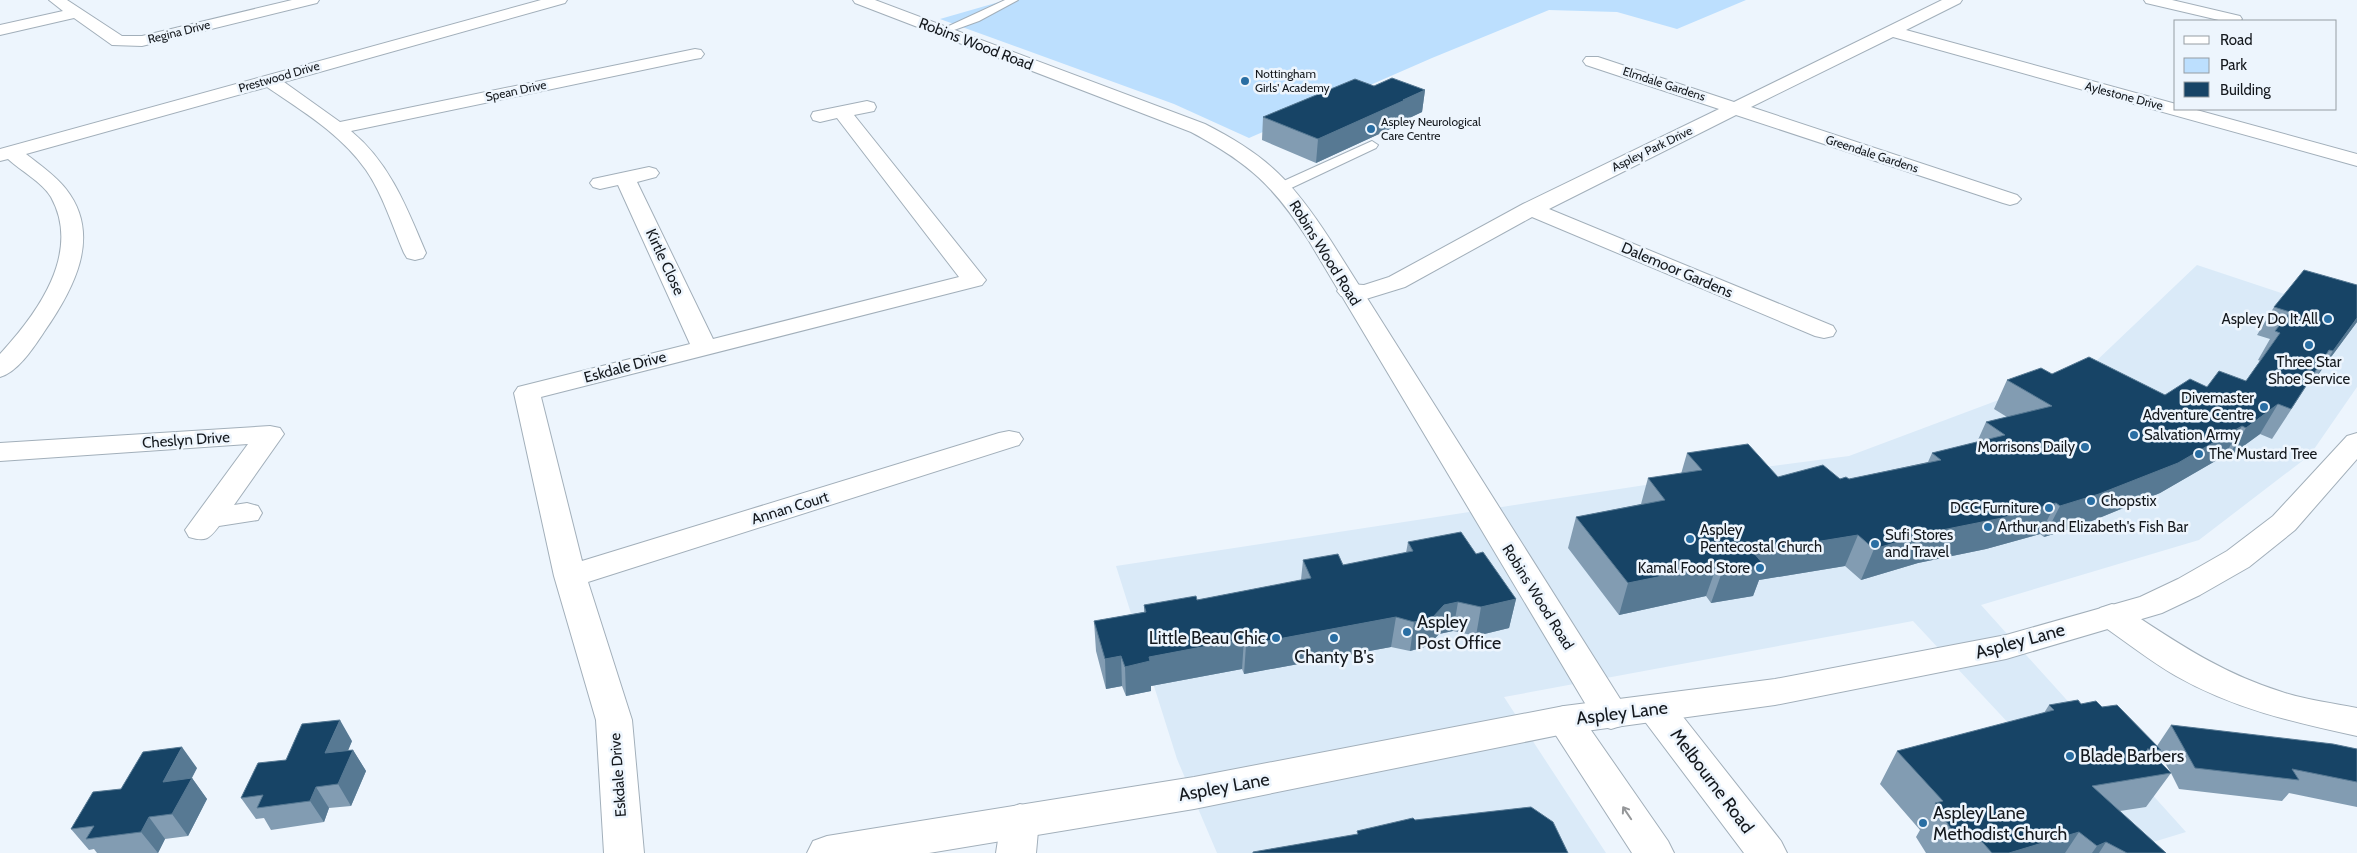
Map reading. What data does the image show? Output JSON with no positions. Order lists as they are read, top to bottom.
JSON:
{
  "streets": {
    "street": [
      "Regina Drive",
      "Robins Wood Road",
      "Prestwood Drive",
      "Elmdale Gardens",
      "Spean Drive",
      "Aylestone Drive",
      "Aspley Park Drive",
      "Greendale Gardens",
      "Kirtle Close",
      "Dalemoor Gardens",
      "Eskdale Drive",
      "Cheslyn Drive",
      "Annan Court",
      "Aspley Lane",
      "Melbourne Road"
    ]
  },
  "crossings": [
    ["Robins Wood Road", "Aspley Park Drive"],
    ["Robins Wood Road", "Aspley Lane"],
    ["Elmdale Gardens", "Aspley Park Drive"],
    ["Elmdale Gardens", "Greendale Gardens"],
    ["Aylestone Drive", "Aspley Park Drive"],
    ["Aspley Park Drive", "Greendale Gardens"],
    ["Aspley Park Drive", "Dalemoor Gardens"],
    ["Kirtle Close", "Eskdale Drive"],
    ["Eskdale Drive", "Annan Court"],
    ["Aspley Lane", "Melbourne Road"]
  ],
  "places": [
    "Nottingham Girls' Academy",
    "Aspley Neurological Care Centre",
    "Aspley Do It All",
    "Three Star Shoe Service",
    "Divemaster Adventure Centre",
    "Salvation Army",
    "Morrisons Daily",
    "The Mustard Tree",
    "Chopstix",
    "DCC Furniture",
    "Arthur and Elizabeth's Fish Bar",
    "Aspley Pentecostal Church",
    "Sufi Stores and Travel",
    "Kamal Food Store",
    "Aspley Post Office",
    "Little Beau Chic",
    "Chanty B's",
    "Blade Barbers",
    "Aspley Lane Methodist Church"
  ],
  "legend": ["Road", "Park", "Building"]
}
